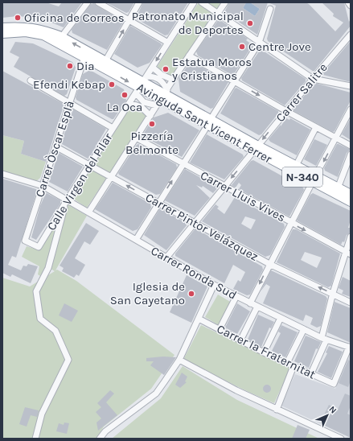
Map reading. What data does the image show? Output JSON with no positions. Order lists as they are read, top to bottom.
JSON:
{
  "streets": {
    "highway": ["Avinguda Sant Vicent Ferrer", "N-340"],
    "street": [
      "Carrer Salitre",
      "Carrer Òscar Esplà",
      "Calle Virgen del Pilar",
      "Carrer Lluis Vives",
      "Carrer Pintor Velázquez",
      "Carrer Ronda Sud",
      "Carrer la Fraternitat"
    ]
  },
  "crossings": [
    ["Carrer Salitre", "Avinguda Sant Vicent Ferrer"],
    ["Carrer Salitre", "Carrer Lluis Vives"],
    ["Carrer Salitre", "Carrer Pintor Velázquez"],
    ["Carrer Salitre", "Carrer Ronda Sud"],
    ["Avinguda Sant Vicent Ferrer", "Carrer Òscar Esplà"],
    ["Avinguda Sant Vicent Ferrer", "N-340"],
    ["Avinguda Sant Vicent Ferrer", "Calle Virgen del Pilar"],
    ["Carrer Òscar Esplà", "Calle Virgen del Pilar"],
    ["Carrer Òscar Esplà", "Carrer Pintor Velázquez"],
    ["Carrer Òscar Esplà", "Carrer Ronda Sud"],
    ["Calle Virgen del Pilar", "Carrer Lluis Vives"],
    ["Calle Virgen del Pilar", "Carrer Pintor Velázquez"],
    ["Calle Virgen del Pilar", "Carrer Ronda Sud"],
    ["Carrer Ronda Sud", "Carrer la Fraternitat"]
  ],
  "one_way": ["Carrer Pintor Velázquez"],
  "places": [
    "Oficina de Correos",
    "Patronato Municipal de Deportes",
    "Centre Jove",
    "Dia",
    "Estatua Moros y Cristianos",
    "Efendi Kebap",
    "La Oca",
    "Pizzería Belmonte",
    "Iglesia de San Cayetano"
  ],
  "north": "top right"
}
